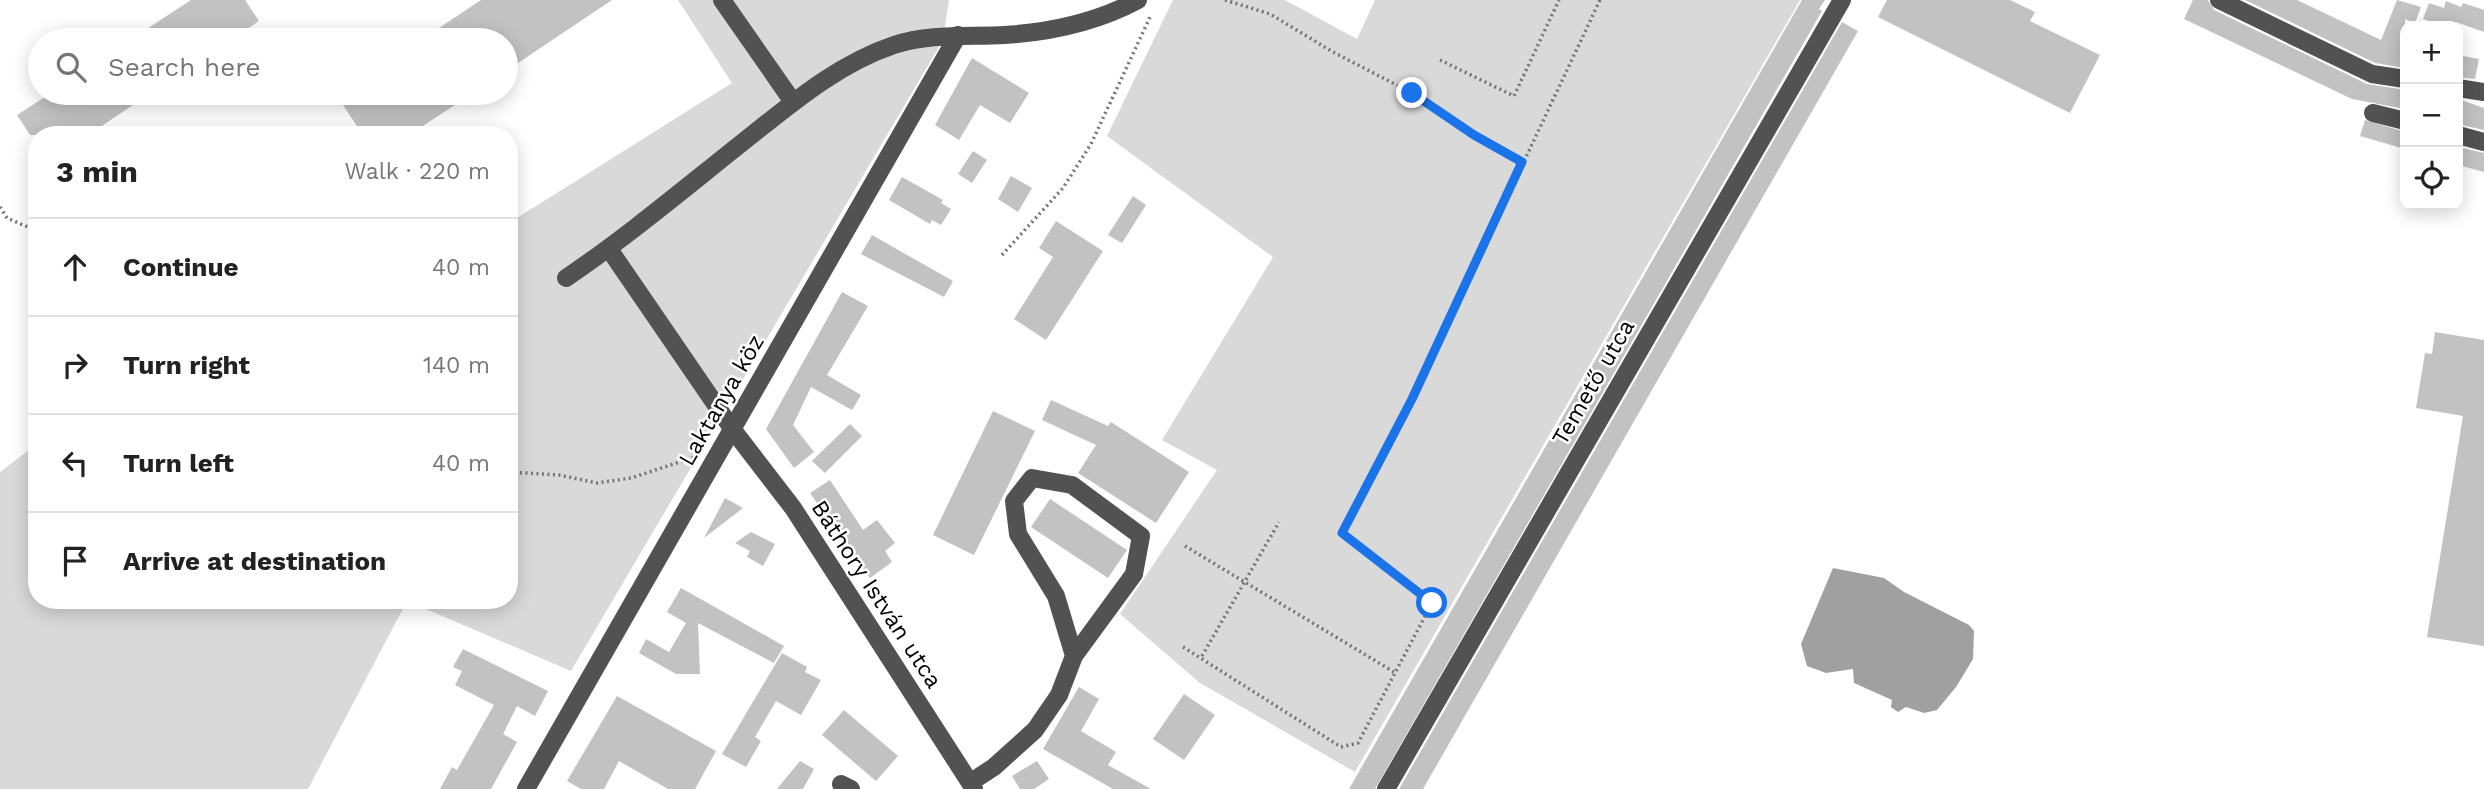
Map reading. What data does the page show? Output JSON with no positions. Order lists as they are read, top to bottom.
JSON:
{
  "streets": {
    "street": ["Temető utca", "Laktanya köz", "Báthory István utca"]
  },
  "crossings": [
    ["Laktanya köz", "Báthory István utca"]
  ],
  "page": {
    "map_buttons": ["+", "−"],
    "search": "Search here",
    "heading": ["3 min", "Walk · 220 m"],
    "list": [
      ["Continue", "40 m"],
      ["Turn right", "140 m"],
      ["Turn left", "40 m"],
      "Arrive at destination"
    ]
  }
}
